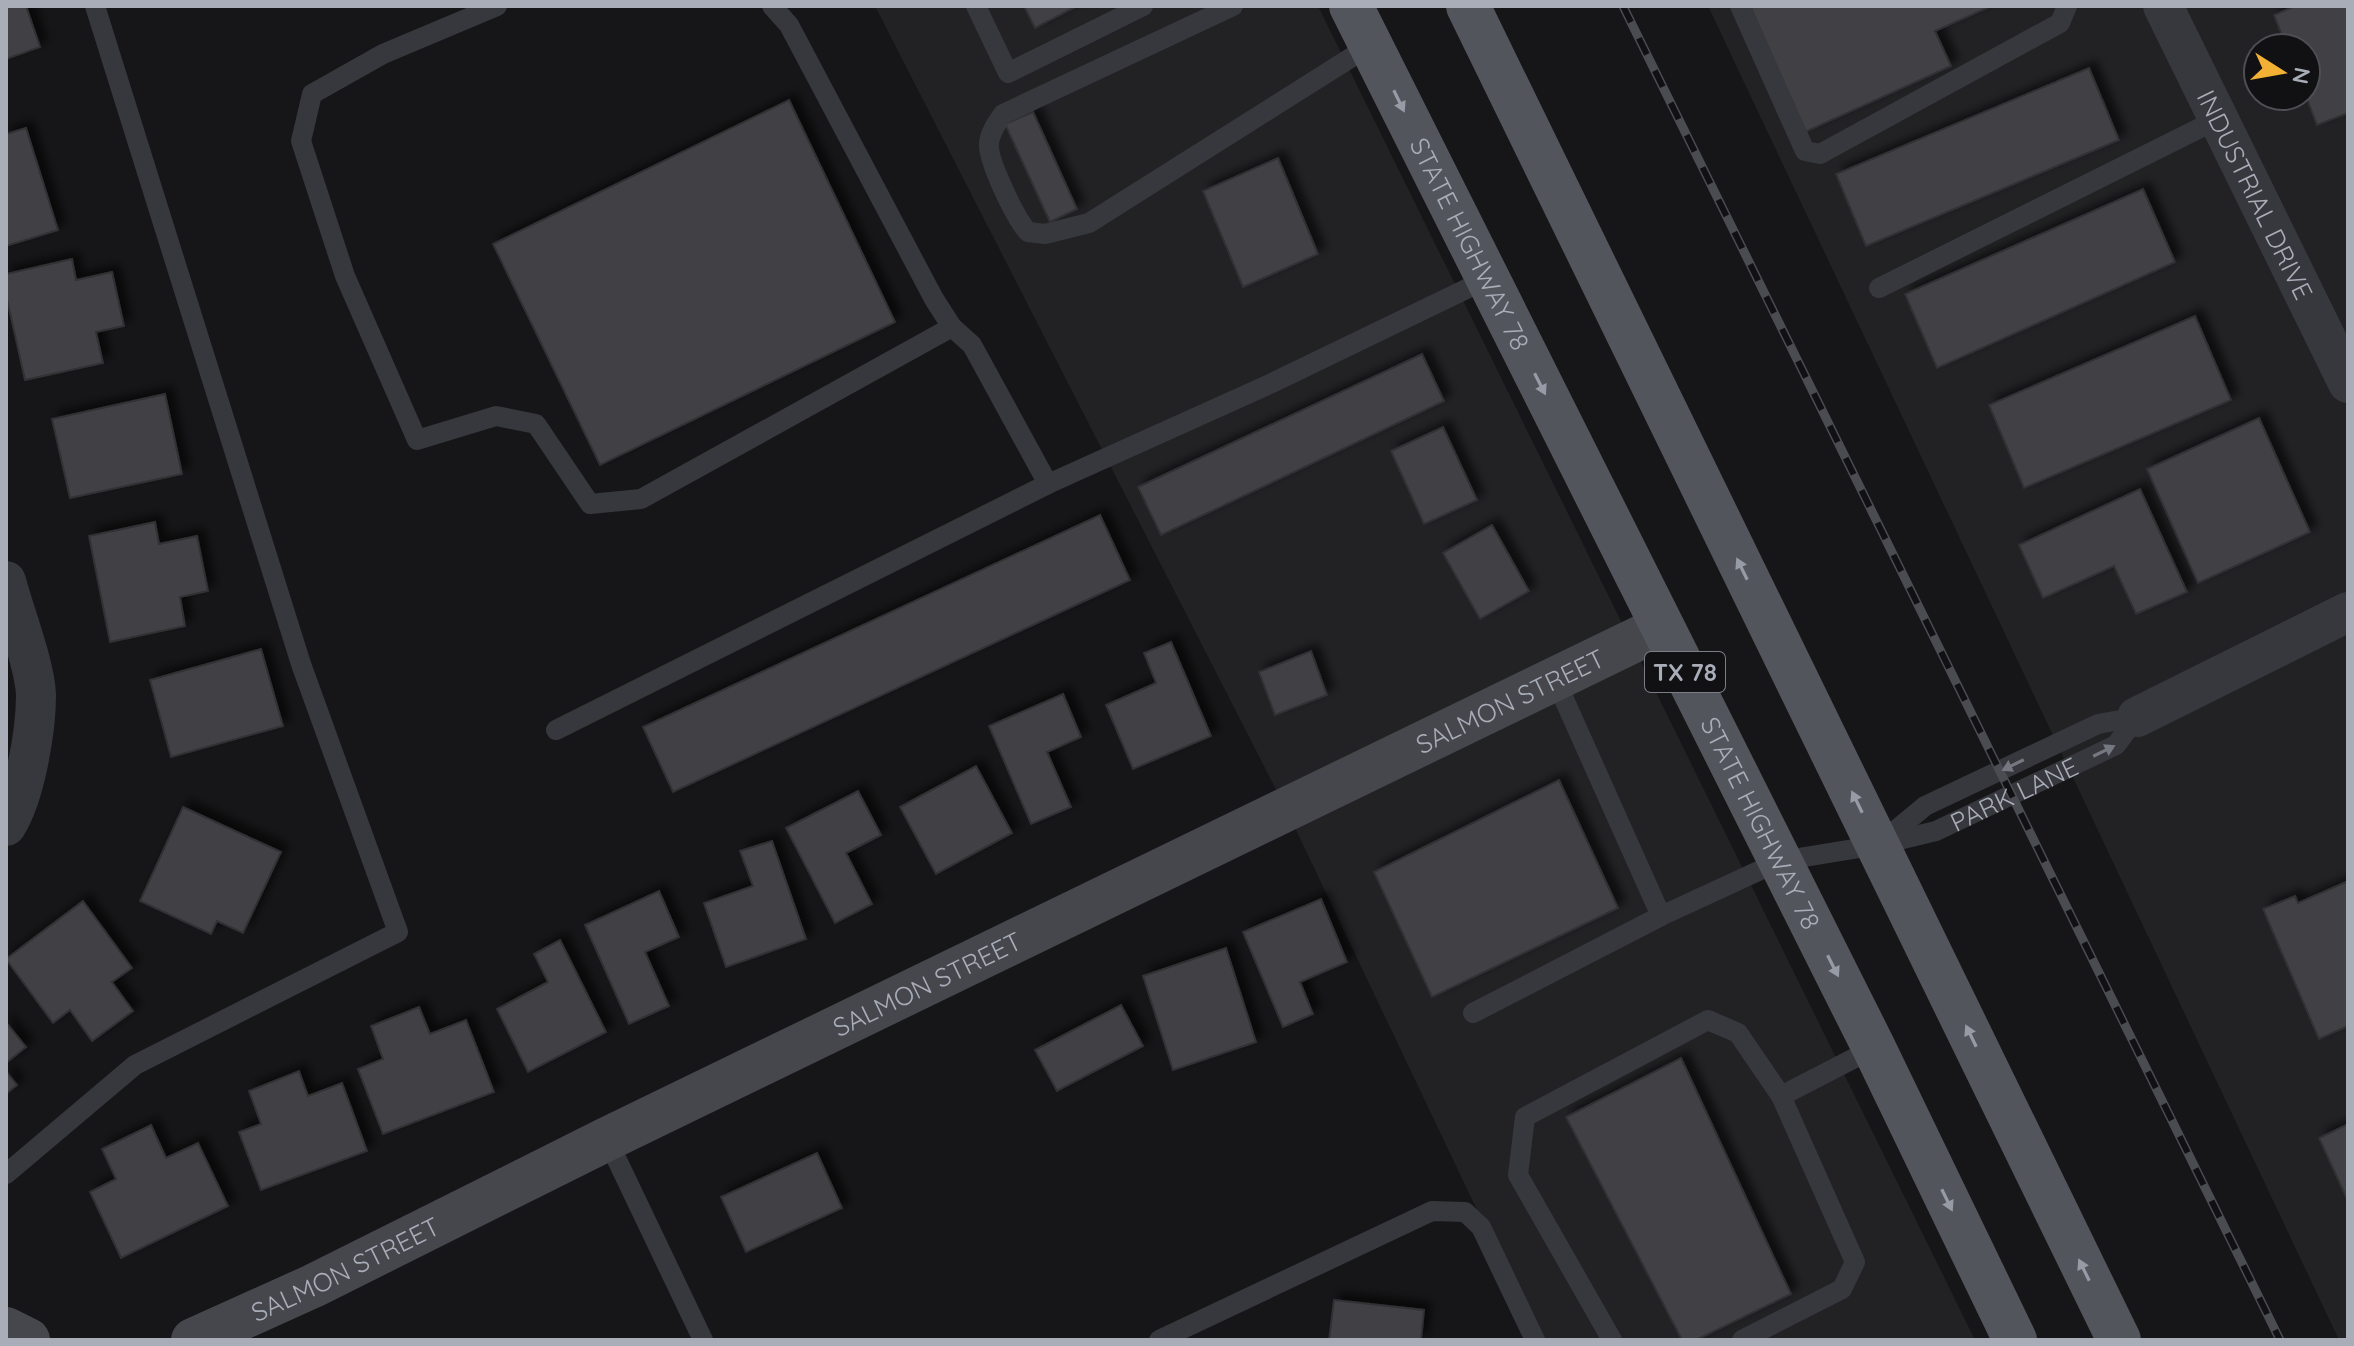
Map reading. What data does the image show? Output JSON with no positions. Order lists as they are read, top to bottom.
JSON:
{
  "streets": {
    "main road": ["STATE HIGHWAY 78", "TX 78"],
    "street": ["INDUSTRIAL DRIVE", "SALMON STREET", "PARK LANE"]
  },
  "crossings": [
    ["STATE HIGHWAY 78", "SALMON STREET"],
    ["STATE HIGHWAY 78", "PARK LANE"]
  ],
  "north": "right"
}
